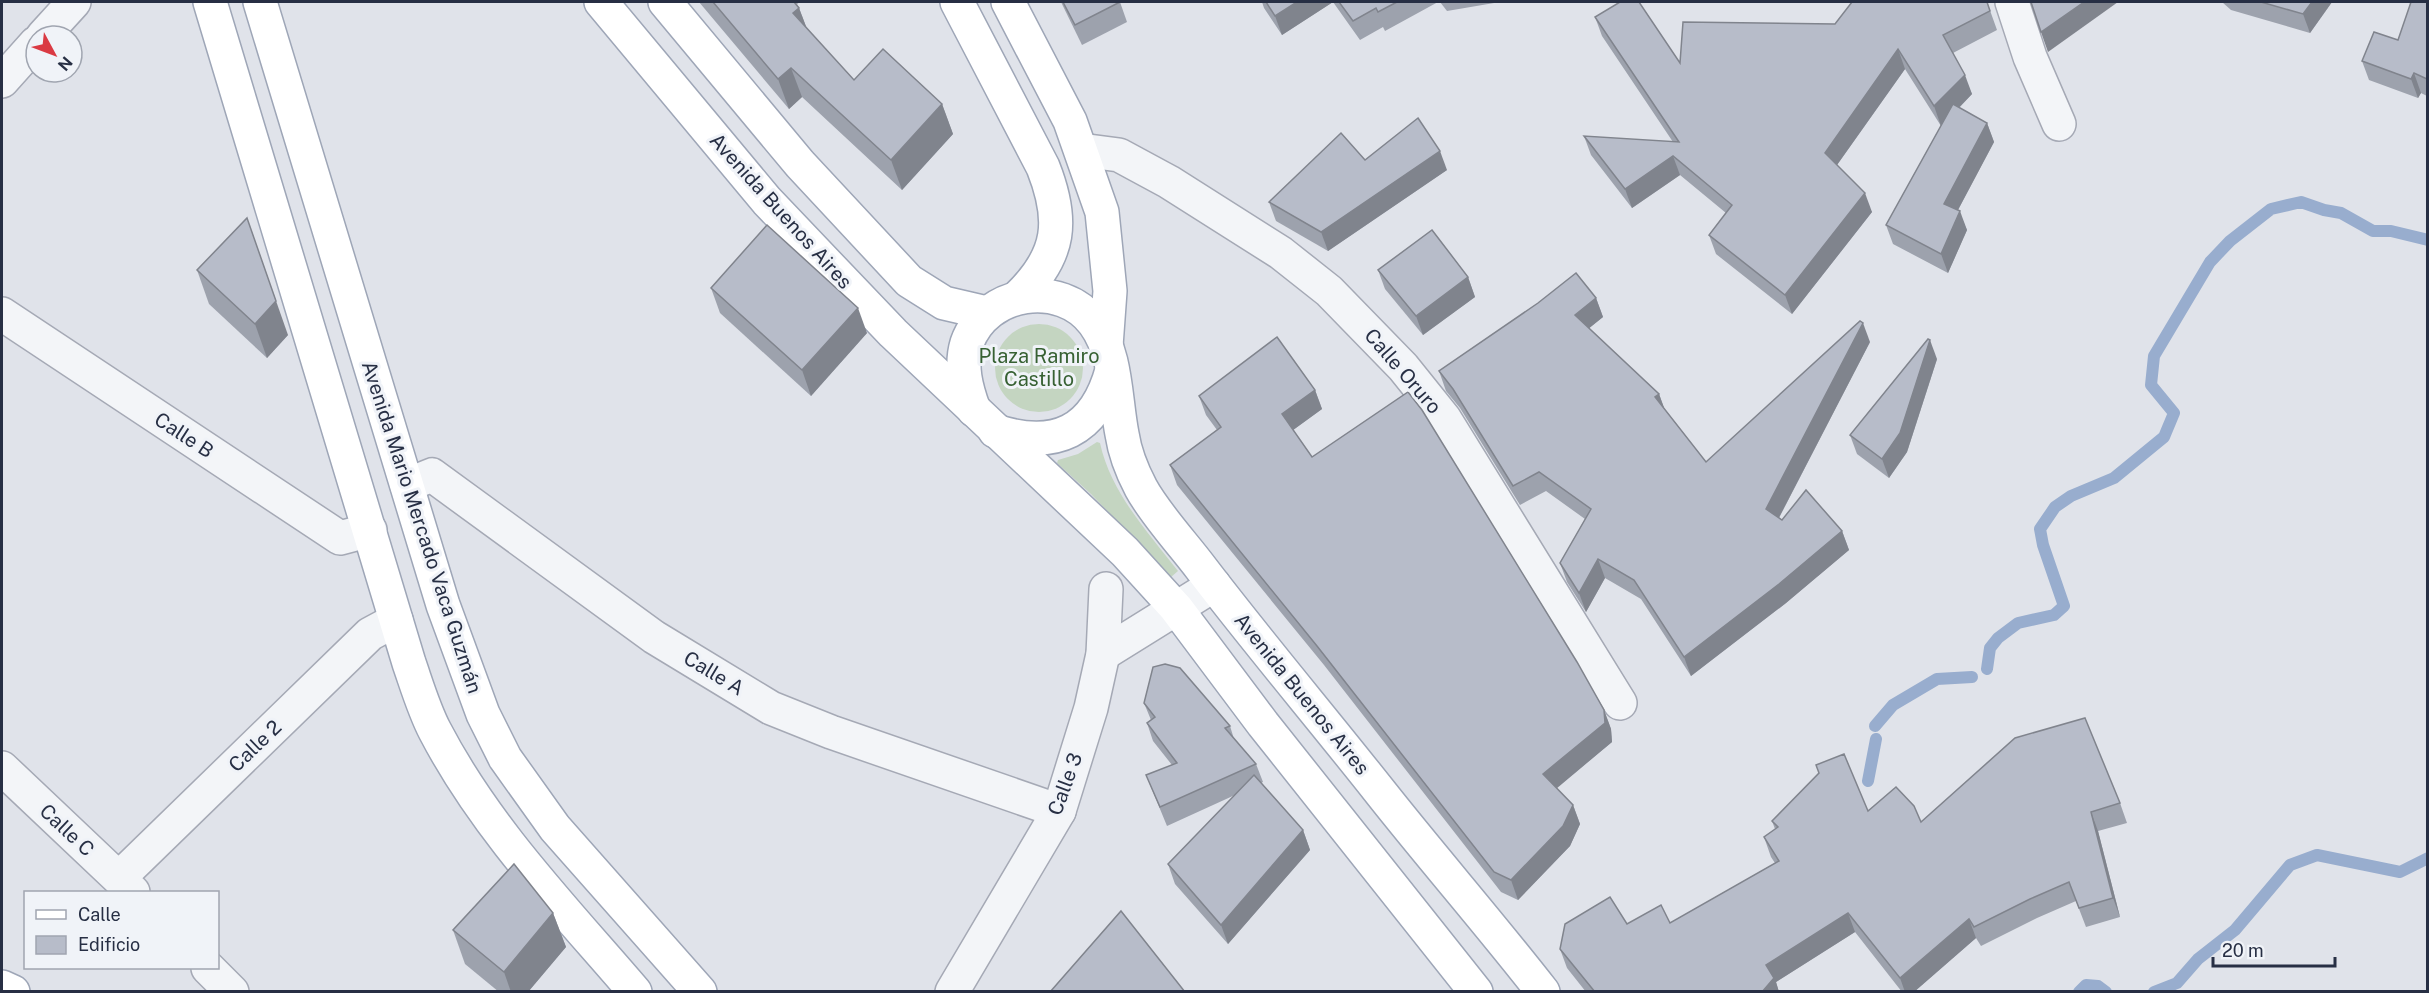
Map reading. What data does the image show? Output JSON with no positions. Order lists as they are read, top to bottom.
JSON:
{
  "streets": {
    "main road": ["Avenida Buenos Aires", "Avenida Mario Mercado Vaca Guzmán"],
    "street": [
      "Calle Oruro",
      "Calle B",
      "Calle A",
      "Calle 2",
      "Calle 3",
      "Calle C"
    ]
  },
  "crossings": [
    ["Avenida Mario Mercado Vaca Guzmán", "Calle A"],
    ["Calle A", "Calle 3"],
    ["Calle 2", "Calle C"]
  ],
  "parks": ["Plaza Ramiro Castillo"],
  "legend": ["Calle", "Edificio"],
  "scale_bar": "20 m",
  "north": "bottom right"
}
